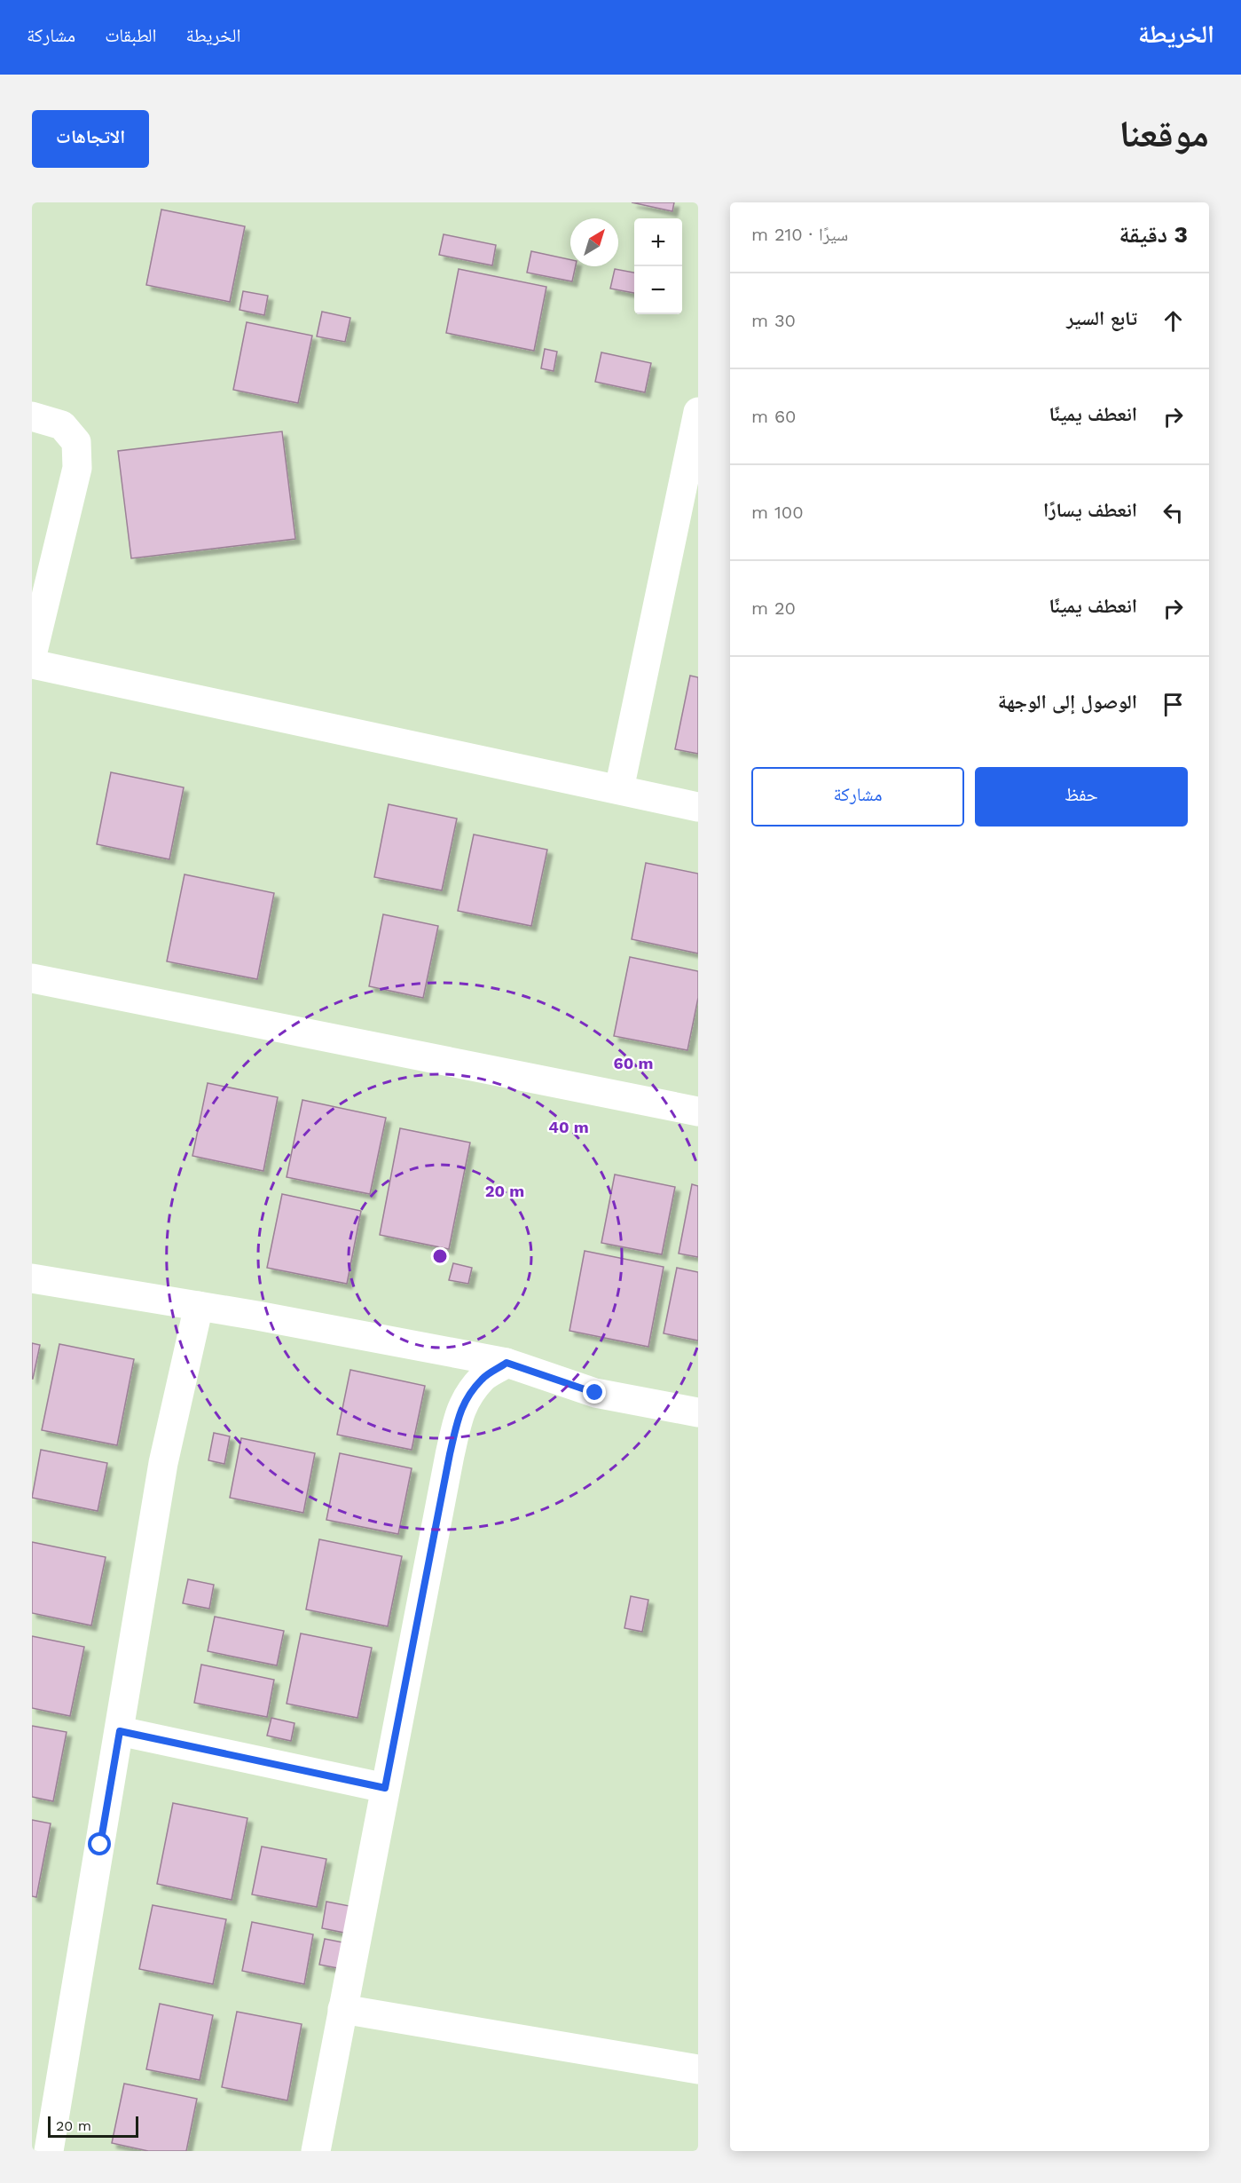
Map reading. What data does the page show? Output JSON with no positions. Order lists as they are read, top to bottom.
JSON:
{
  "scale_bar": "20 m",
  "north": "top right",
  "page": {
    "header": "الخريطة",
    "nav": ["الخريطة", "الطبقات", "مشاركة"],
    "title": "موقعنا",
    "buttons": [
      "الاتجاهات",
      ["حفظ", "مشاركة"]
    ],
    "heading": ["3 دقيقة", "سيرًا · 210 m"],
    "map_buttons": ["+", "−"],
    "list": [
      ["تابع السير", "30 m"],
      ["انعطف يمينًا", "60 m"],
      ["انعطف يسارًا", "100 m"],
      ["انعطف يمينًا", "20 m"],
      "الوصول إلى الوجهة"
    ],
    "scale": "20 m"
  },
  "rings": ["60 m", "40 m", "20 m"]
}
